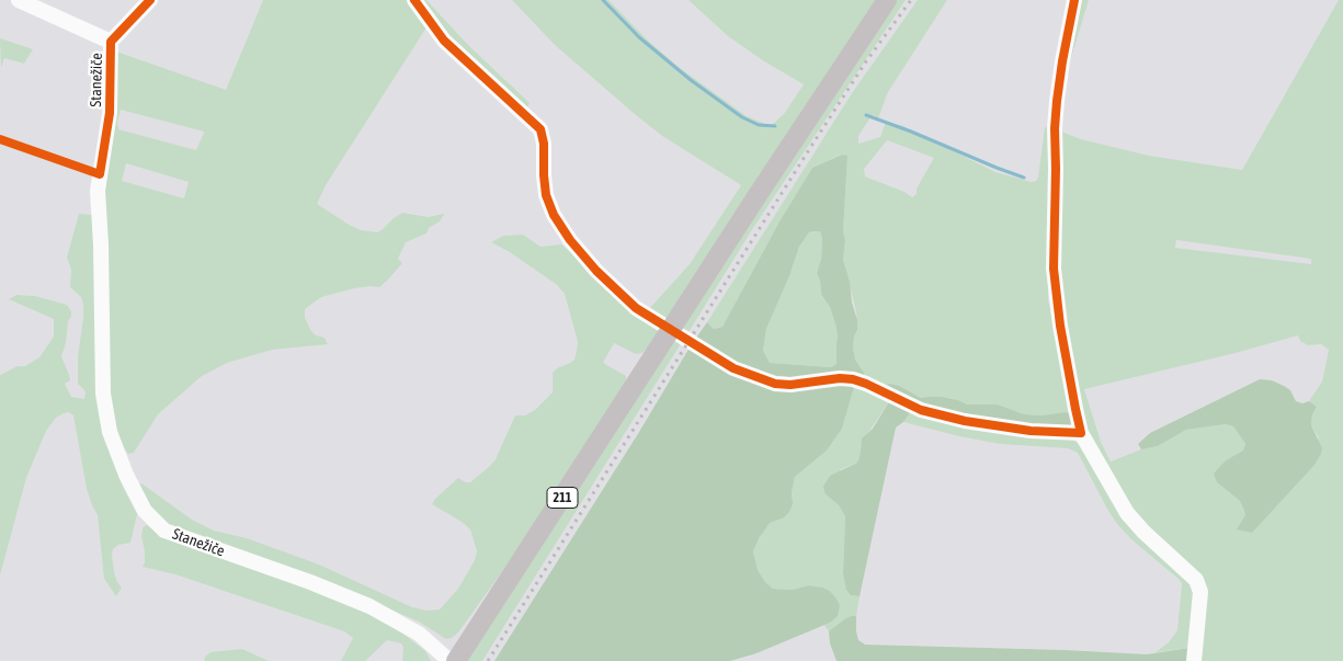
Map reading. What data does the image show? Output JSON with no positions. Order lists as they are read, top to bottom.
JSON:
{
  "streets": {
    "main road": ["211"],
    "street": ["Stanežiče"]
  }
}
